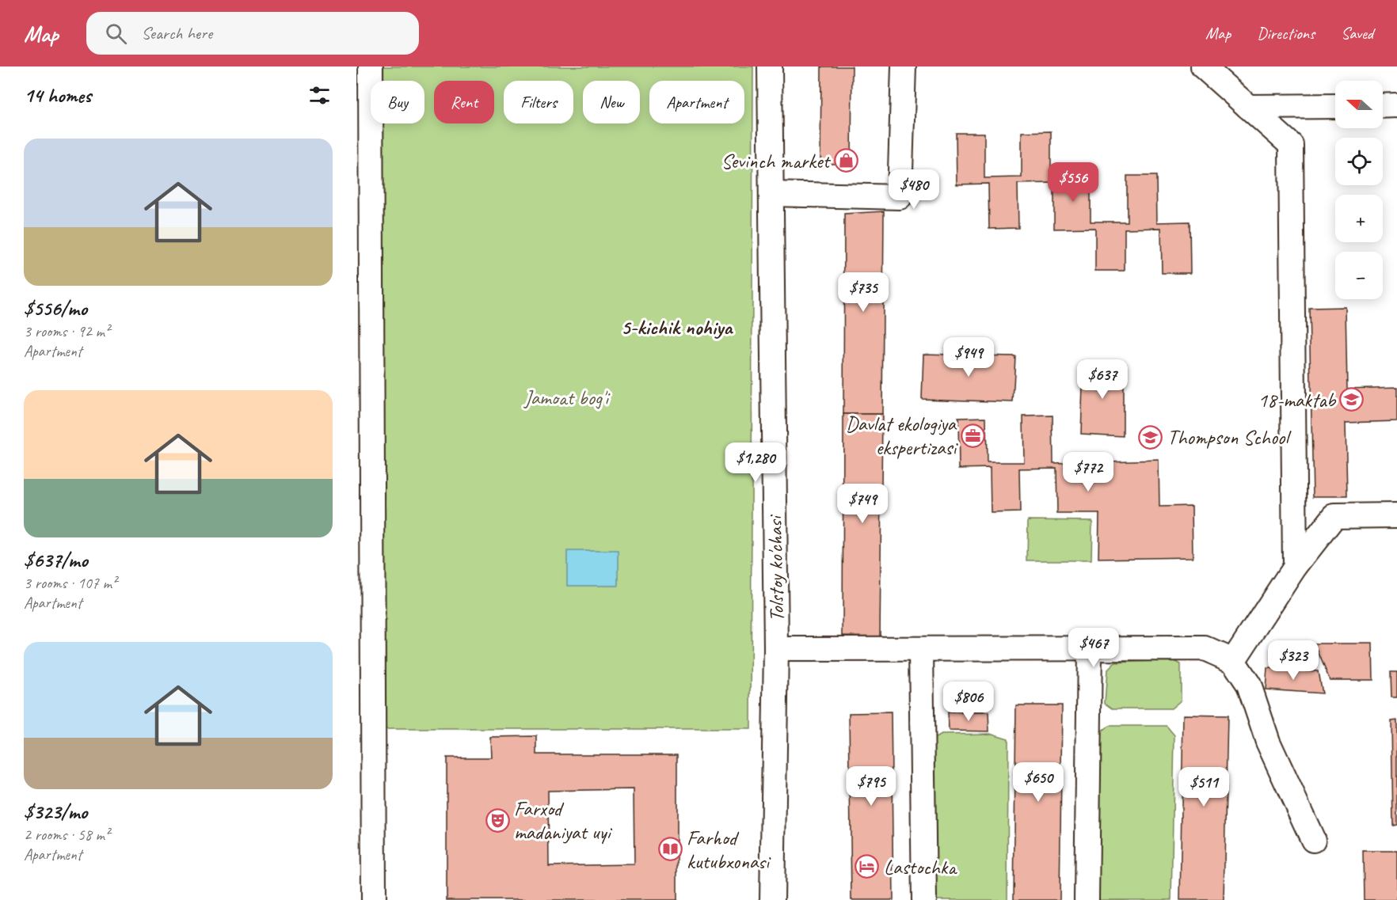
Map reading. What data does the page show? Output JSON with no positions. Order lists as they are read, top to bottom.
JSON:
{
  "streets": {
    "street": ["Tolstoy ko'chasi"]
  },
  "districts": ["5-kichik nohiya"],
  "parks": ["Jamoat bog'i"],
  "places": {
    "shop": ["Sevinch market"],
    "school or university": ["18-maktab", "Thompson School"],
    "office": ["Davlat ekologiya ekspertizasi"],
    "theatre": ["Farxod madaniyat uyi"],
    "library": ["Farhod kutubxonasi"],
    "hotel": ["Lastochka"]
  },
  "north": "left",
  "page": {
    "header": "Map",
    "search": "Search here",
    "nav": ["Map", "Directions", "Saved"],
    "heading": "14 homes",
    "map_buttons": ["+", "−"],
    "chip": [
      "Buy",
      "Rent",
      "Filters",
      "New",
      "Apartment"
    ],
    "list": [
      {
        "name": "$556/mo",
        "note": "3 rooms · 92 m² · Apartment"
      },
      {
        "name": "$637/mo",
        "note": "3 rooms · 107 m² · Apartment"
      },
      {
        "name": "$323/mo",
        "note": "2 rooms · 58 m² · Apartment"
      }
    ],
    "price": [
      "$556",
      "$480",
      "$735",
      "$949",
      "$637",
      "$1,280",
      "$772",
      "$749",
      "$467",
      "$323",
      "$806",
      "$650",
      "$795",
      "$511"
    ]
  }
}
